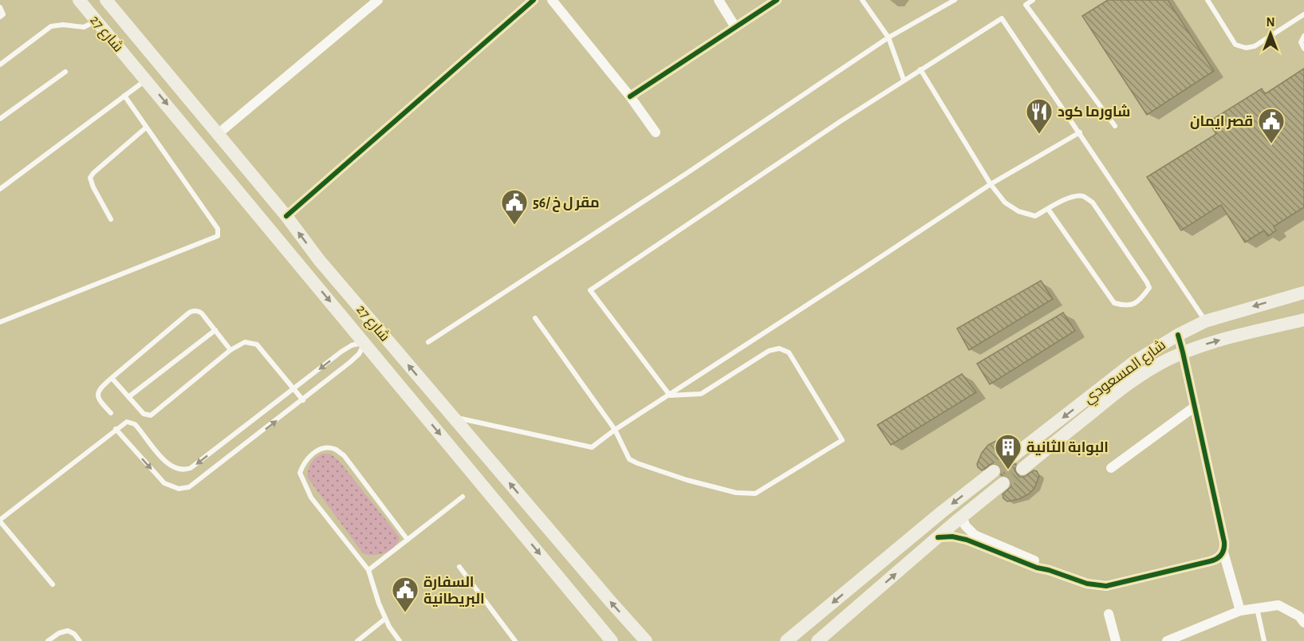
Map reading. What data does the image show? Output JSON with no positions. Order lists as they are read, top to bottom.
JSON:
{
  "streets": {
    "main road": ["شارع 27", "شارع المسعودي"]
  },
  "places": {
    "restaurant": ["شاورما كود"],
    "public building": ["قصر ايمان", "مقر ل خ /56", "السفارة البريطانية"],
    "building": ["البوابة الثانية"]
  },
  "north": "top"
}
